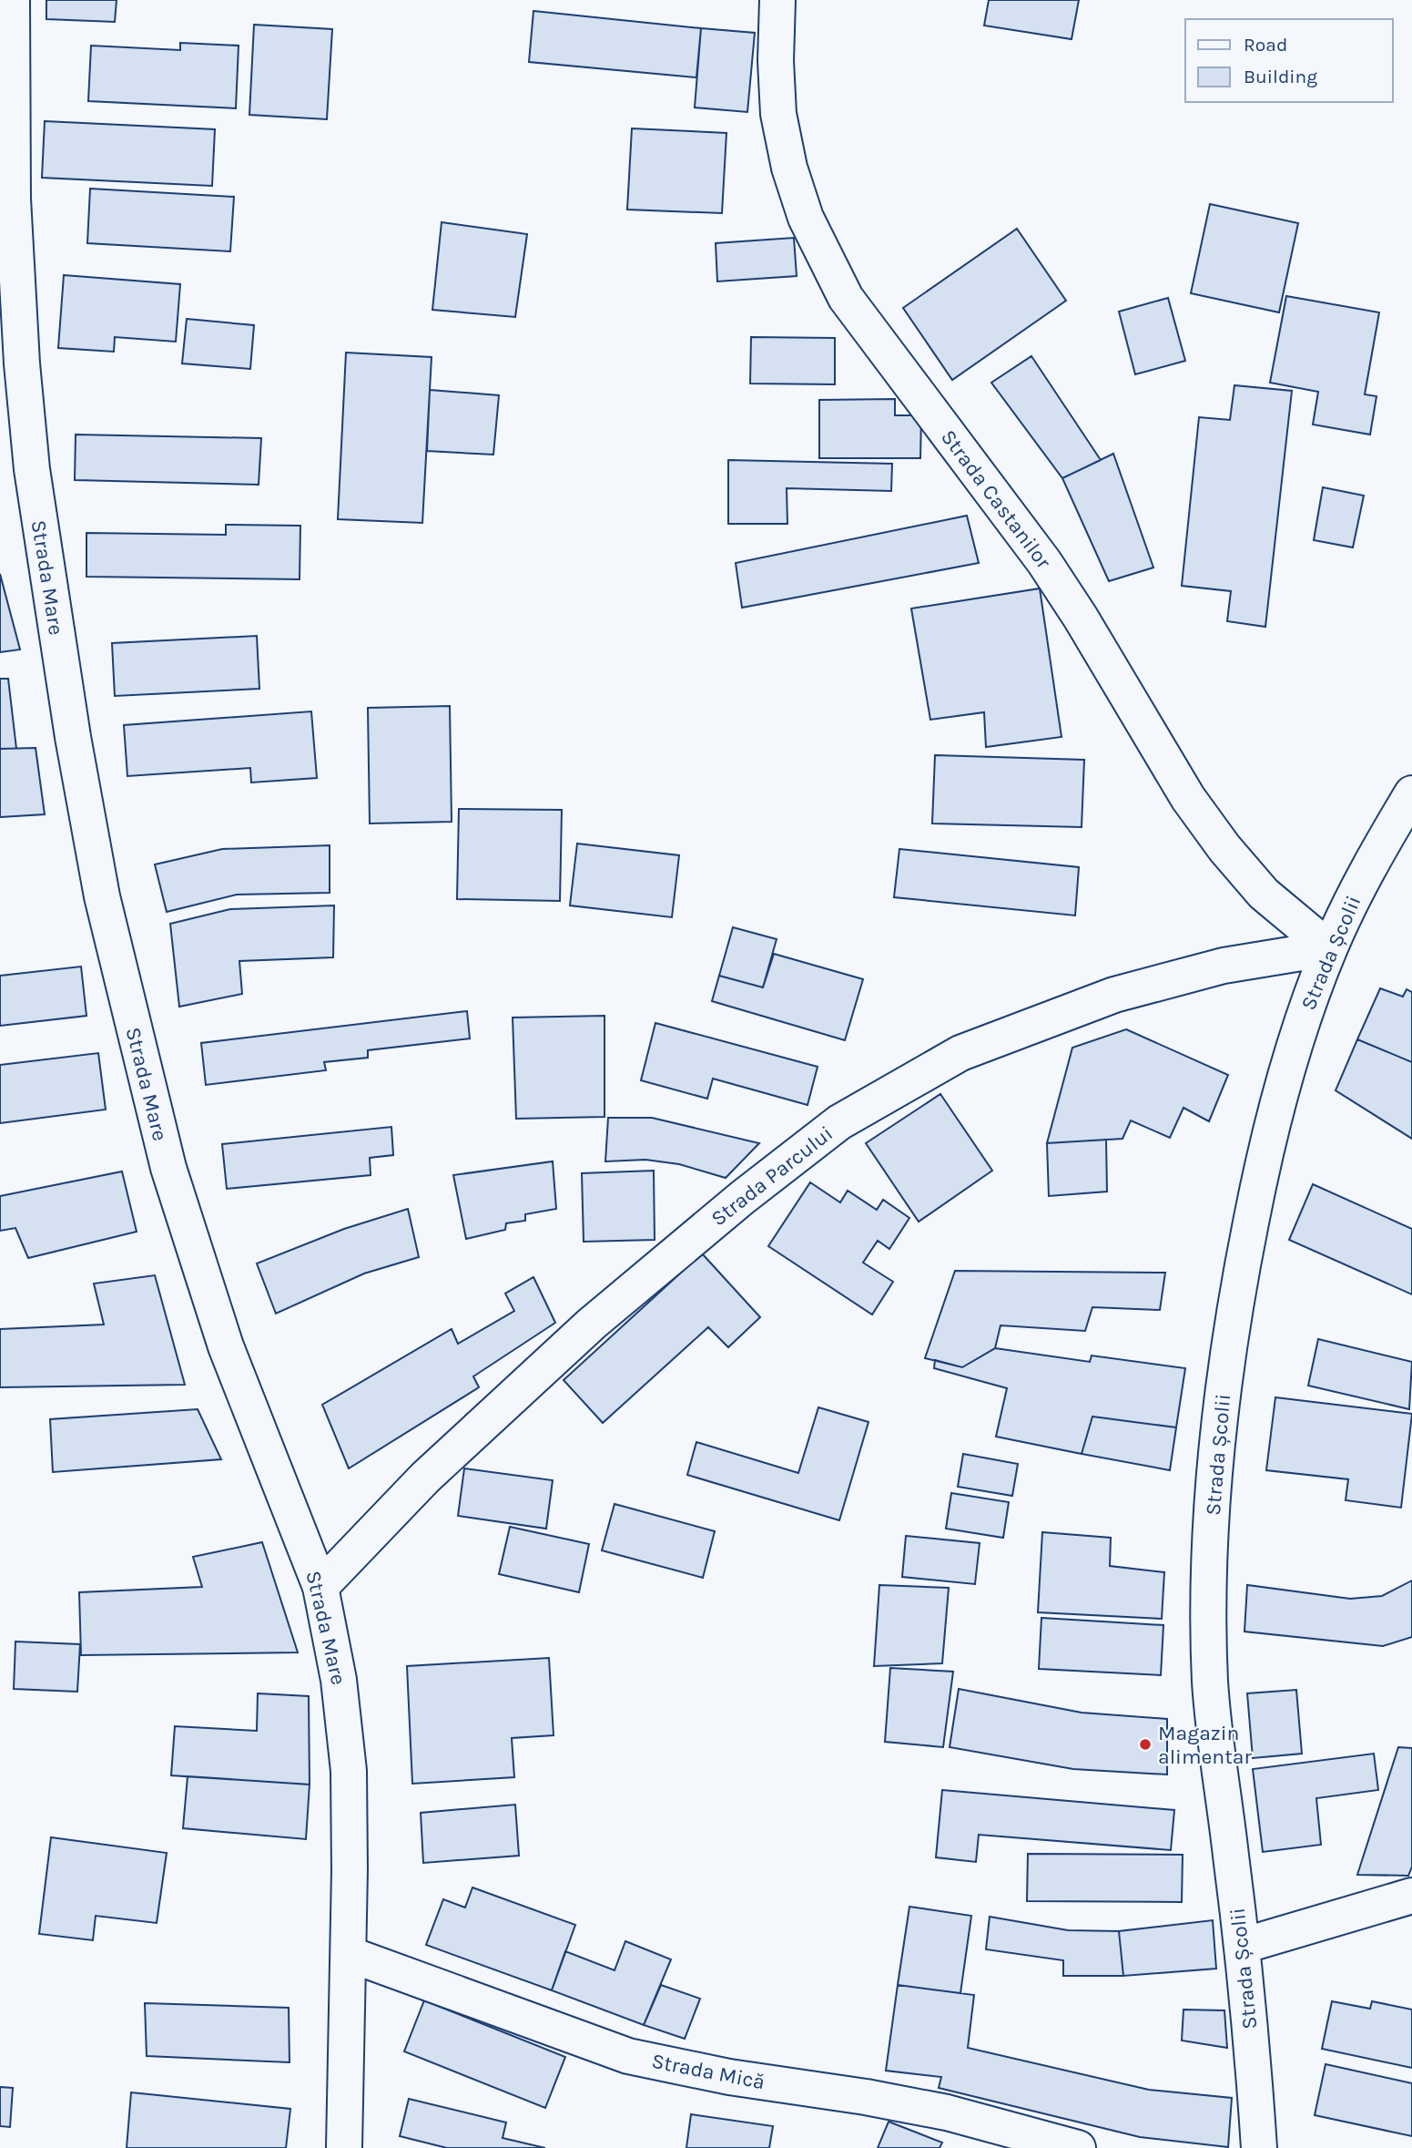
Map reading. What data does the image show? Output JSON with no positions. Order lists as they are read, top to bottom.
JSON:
{
  "streets": {
    "street": [
      "Strada Castanilor",
      "Strada Mare",
      "Strada Școlii",
      "Strada Parcului",
      "Strada Mică"
    ]
  },
  "crossings": [
    ["Strada Castanilor", "Strada Școlii"],
    ["Strada Castanilor", "Strada Parcului"],
    ["Strada Mare", "Strada Parcului"],
    ["Strada Mare", "Strada Mică"],
    ["Strada Școlii", "Strada Parcului"]
  ],
  "places": ["Magazin alimentar"],
  "legend": ["Road", "Building"]
}
